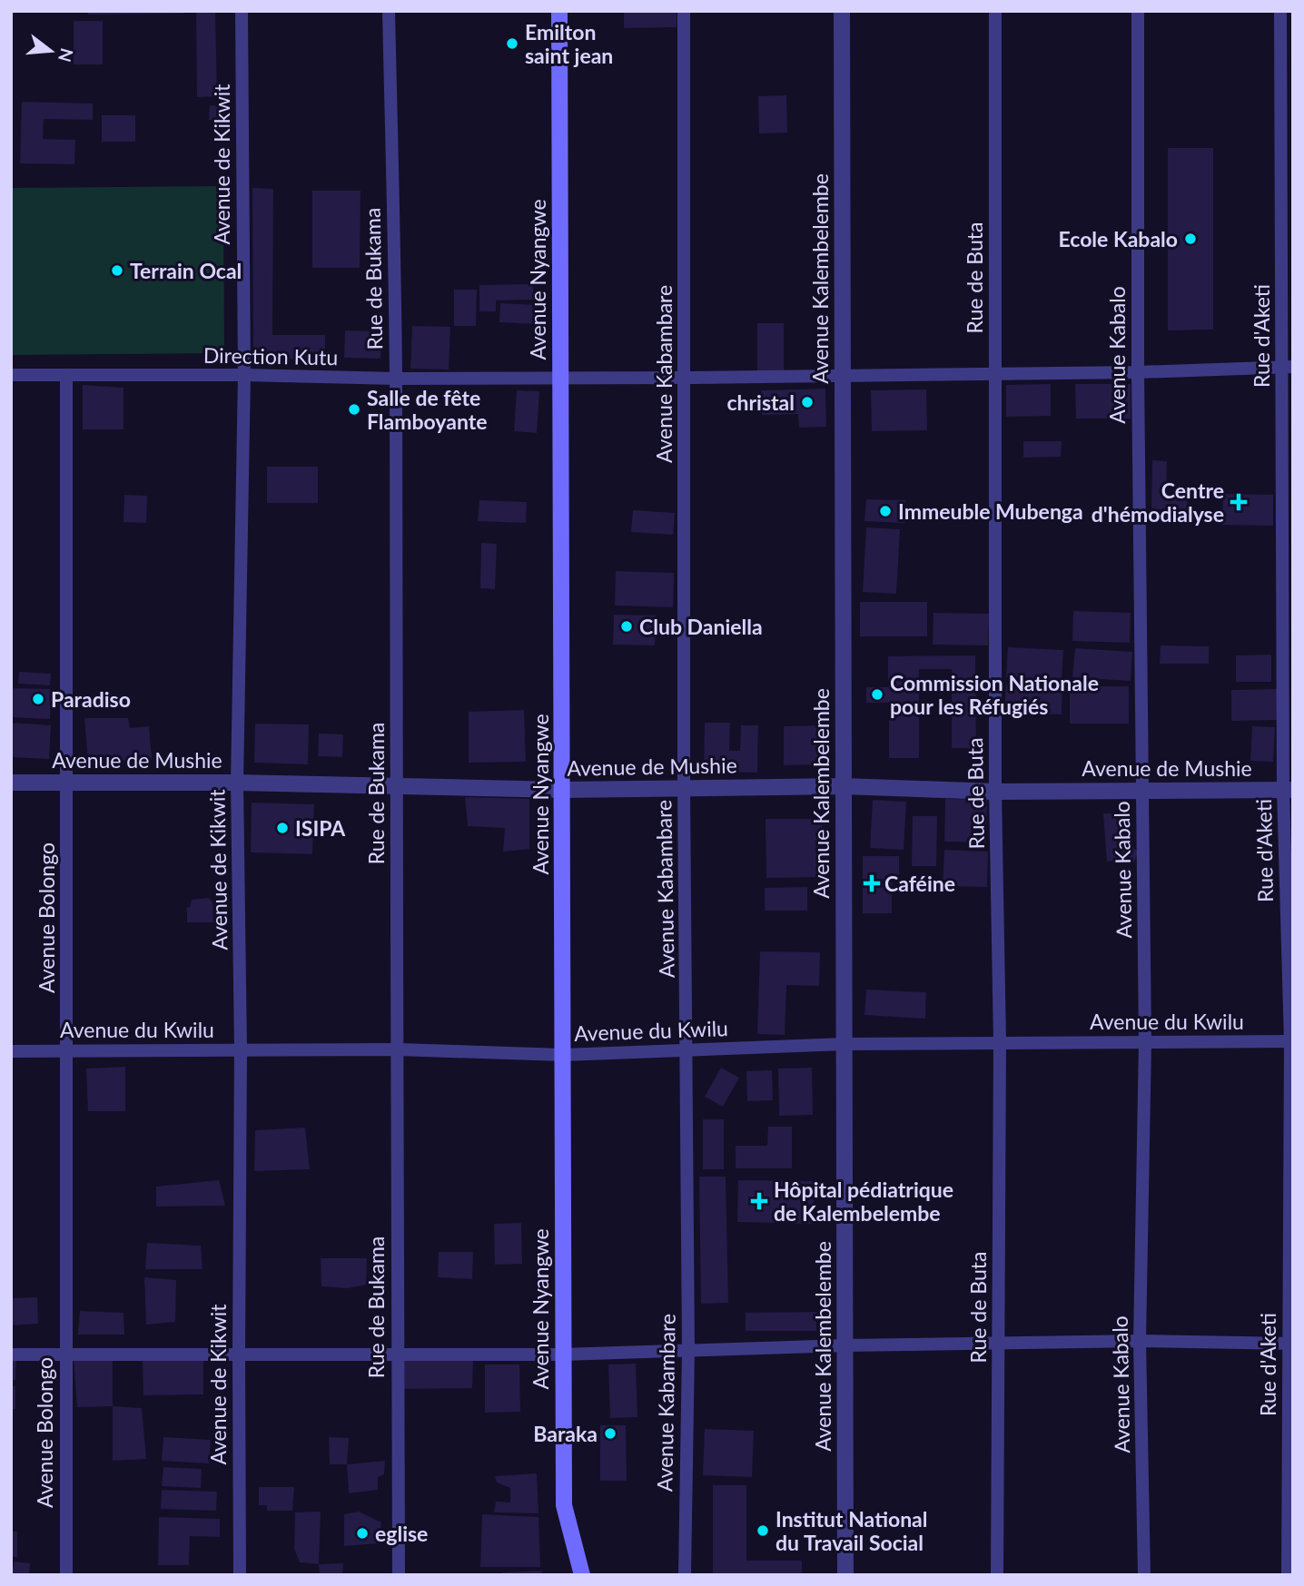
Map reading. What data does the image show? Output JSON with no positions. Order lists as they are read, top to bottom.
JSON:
{
  "streets": {
    "main road": ["Avenue Nyangwe"],
    "street": [
      "Avenue de Kikwit",
      "Rue de Buta",
      "Rue de Bukama",
      "Avenue Kalembelembe",
      "Rue d'Aketi",
      "Avenue Kabalo",
      "Direction Kutu",
      "Avenue Kabambare",
      "Avenue de Mushie",
      "Avenue Bolongo",
      "Avenue du Kwilu"
    ]
  },
  "crossings": [
    ["Avenue de Kikwit", "Direction Kutu"],
    ["Avenue de Kikwit", "Avenue de Mushie"],
    ["Avenue de Kikwit", "Avenue du Kwilu"],
    ["Rue de Buta", "Direction Kutu"],
    ["Rue de Buta", "Avenue de Mushie"],
    ["Rue de Buta", "Avenue du Kwilu"],
    ["Rue de Bukama", "Direction Kutu"],
    ["Rue de Bukama", "Avenue de Mushie"],
    ["Rue de Bukama", "Avenue du Kwilu"],
    ["Avenue Kalembelembe", "Direction Kutu"],
    ["Avenue Kalembelembe", "Avenue de Mushie"],
    ["Avenue Kalembelembe", "Avenue du Kwilu"],
    ["Avenue Nyangwe", "Direction Kutu"],
    ["Avenue Nyangwe", "Avenue de Mushie"],
    ["Avenue Nyangwe", "Avenue du Kwilu"],
    ["Rue d'Aketi", "Direction Kutu"],
    ["Rue d'Aketi", "Avenue de Mushie"],
    ["Rue d'Aketi", "Avenue du Kwilu"],
    ["Avenue Kabalo", "Direction Kutu"],
    ["Avenue Kabalo", "Avenue de Mushie"],
    ["Avenue Kabalo", "Avenue du Kwilu"],
    ["Direction Kutu", "Avenue Kabambare"],
    ["Direction Kutu", "Avenue Bolongo"],
    ["Avenue Kabambare", "Avenue de Mushie"],
    ["Avenue Kabambare", "Avenue du Kwilu"],
    ["Avenue de Mushie", "Avenue Bolongo"],
    ["Avenue Bolongo", "Avenue du Kwilu"]
  ],
  "places": {
    "other": [
      "Emilton saint jean",
      "Ecole Kabalo",
      "Terrain Ocal",
      "christal",
      "Salle de fête Flamboyante",
      "Immeuble Mubenga",
      "Club Daniella",
      "Commission Nationale pour les Réfugiés",
      "Paradiso",
      "ISIPA",
      "Baraka",
      "Institut National du Travail Social",
      "eglise"
    ],
    "health": ["Centre d'hémodialyse", "Caféine", "Hôpital pédiatrique de Kalembelembe"]
  },
  "north": "right"
}
